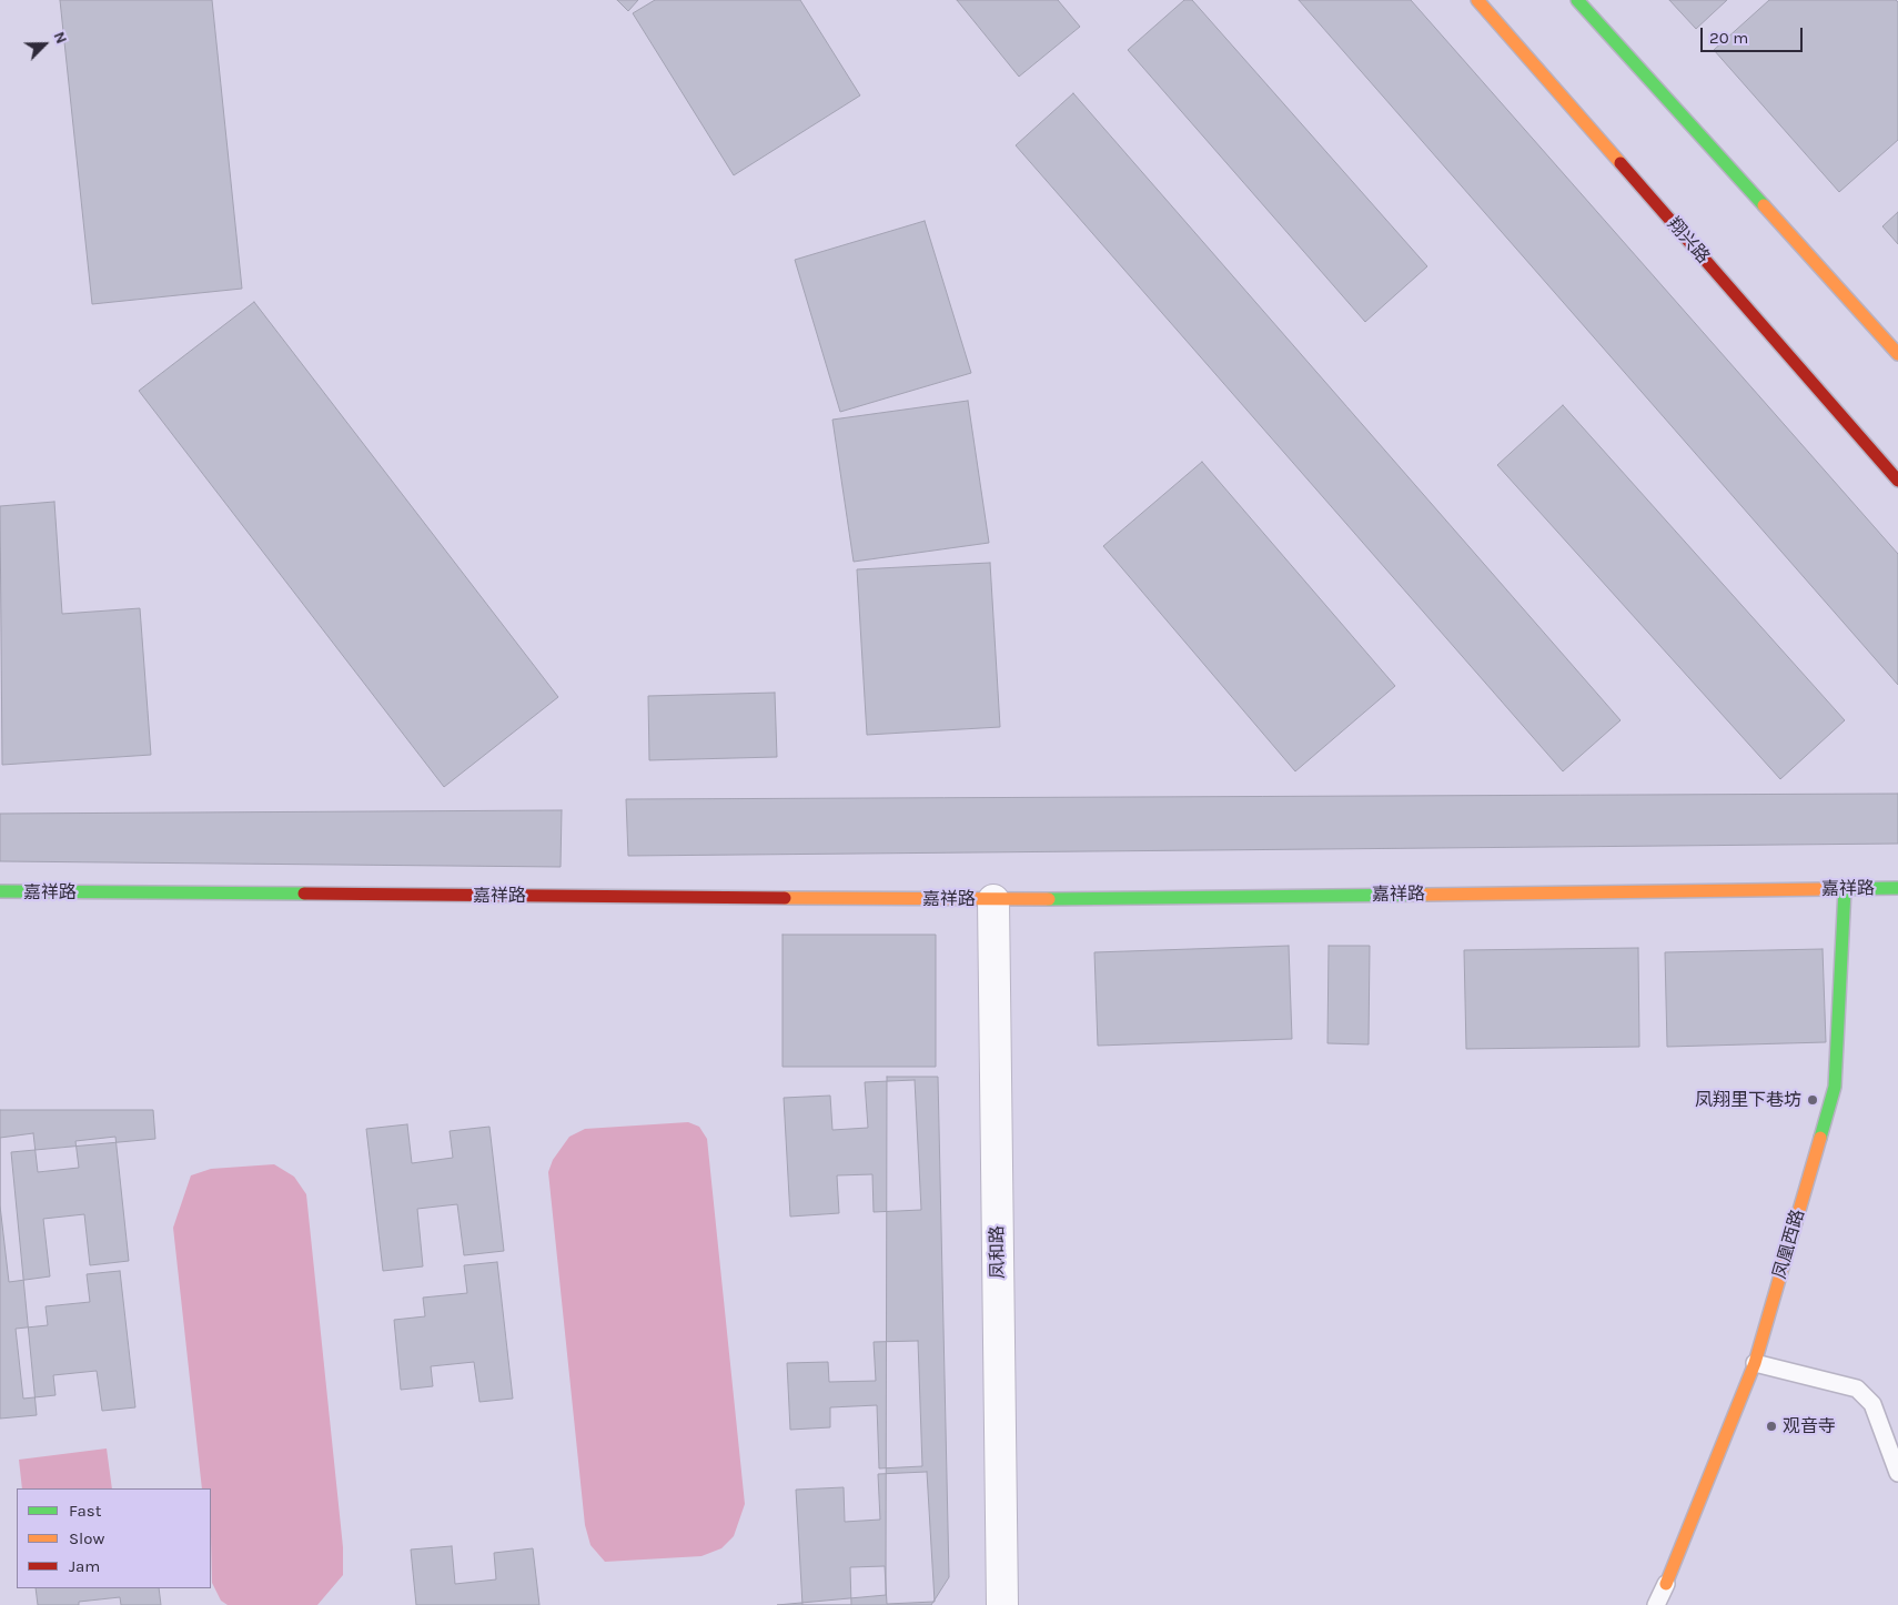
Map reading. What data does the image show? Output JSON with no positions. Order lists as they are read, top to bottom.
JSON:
{
  "streets": {
    "street": [
      "翔兴路",
      "嘉祥路",
      "凤凰西路",
      "凤和路"
    ]
  },
  "crossings": [
    ["嘉祥路", "凤凰西路"],
    ["嘉祥路", "凤和路"]
  ],
  "places": ["凤翔里下巷坊", "观音寺"],
  "legend": ["Fast", "Slow", "Jam"],
  "scale_bar": "20 m",
  "north": "top right"
}
